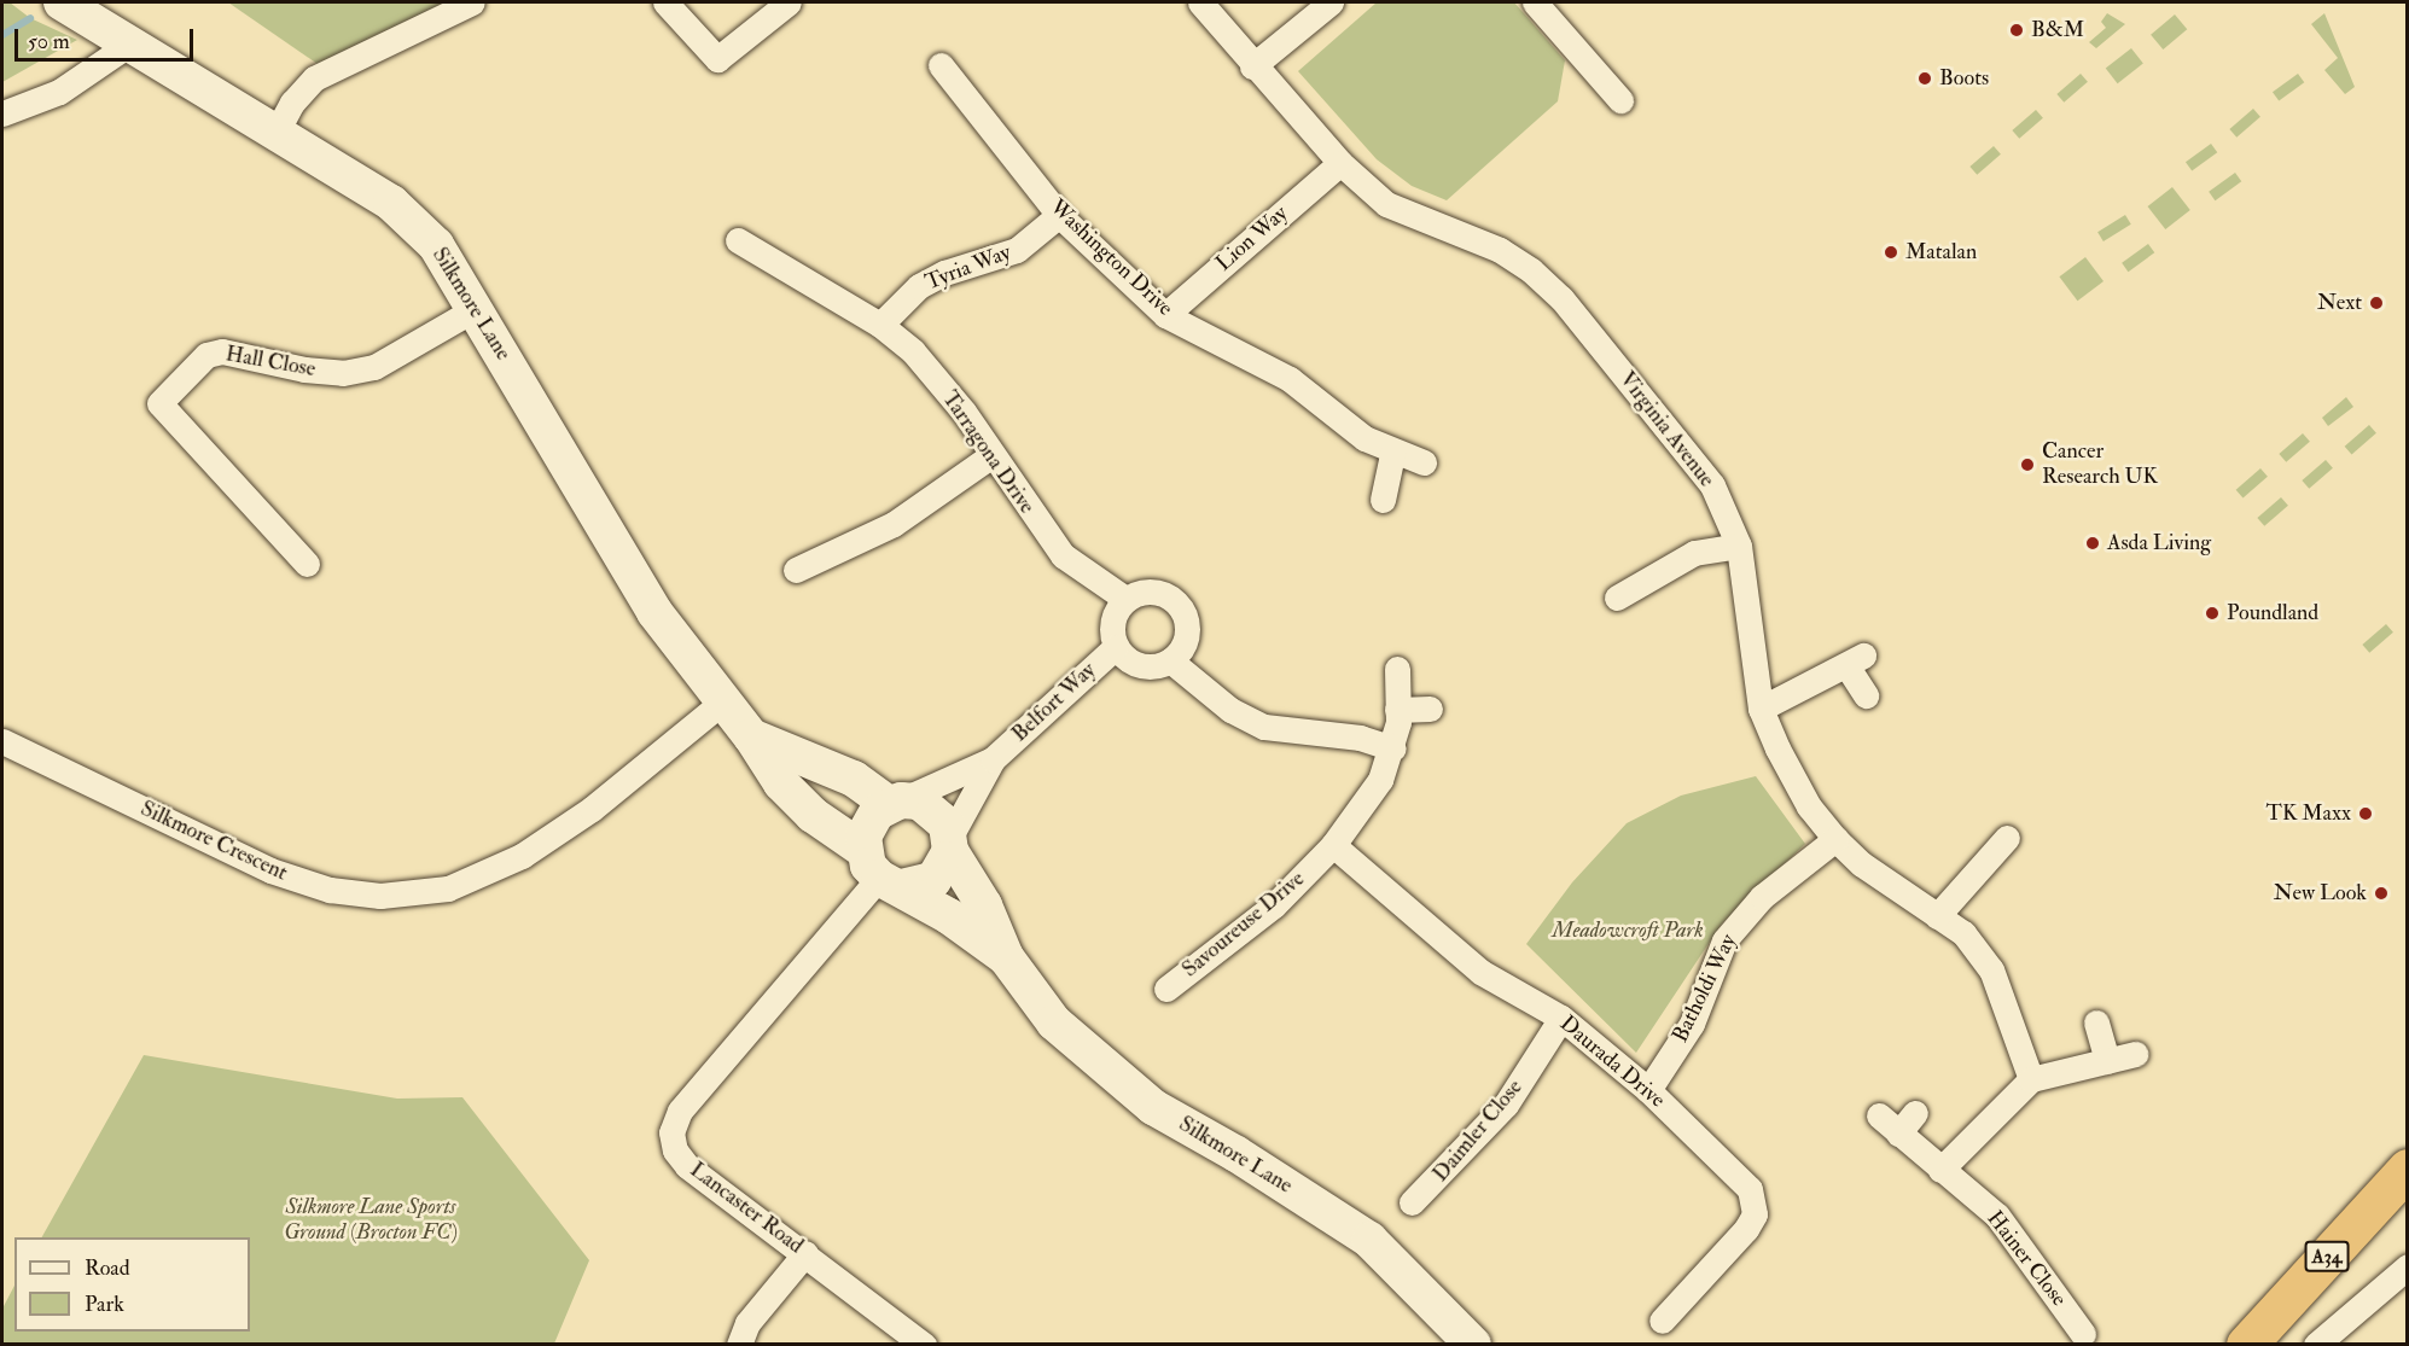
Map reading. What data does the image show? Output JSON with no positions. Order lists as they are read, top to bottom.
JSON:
{
  "streets": {
    "highway": ["A34"],
    "street": [
      "Lion Way",
      "Washington Drive",
      "Tyria Way",
      "Silkmore Lane",
      "Hall Close",
      "Virginia Avenue",
      "Tarragona Drive",
      "Belfort Way",
      "Silkmore Crescent",
      "Savoureuse Drive",
      "Batholdi Way",
      "Daurada Drive",
      "Daimler Close",
      "Lancaster Road",
      "Hainer Close"
    ]
  },
  "crossings": [
    ["Lion Way", "Washington Drive"],
    ["Lion Way", "Virginia Avenue"],
    ["Washington Drive", "Tyria Way"],
    ["Tyria Way", "Tarragona Drive"],
    ["Silkmore Lane", "Hall Close"],
    ["Silkmore Lane", "Belfort Way"],
    ["Silkmore Lane", "Silkmore Crescent"],
    ["Silkmore Lane", "Lancaster Road"],
    ["Virginia Avenue", "Batholdi Way"],
    ["Tarragona Drive", "Belfort Way"],
    ["Belfort Way", "Lancaster Road"],
    ["Savoureuse Drive", "Daurada Drive"],
    ["Batholdi Way", "Daurada Drive"],
    ["Daurada Drive", "Daimler Close"]
  ],
  "parks": ["Meadowcroft Park", "Silkmore Lane Sports Ground (Brocton FC)"],
  "places": [
    "B&M",
    "Boots",
    "Matalan",
    "Next",
    "Cancer Research UK",
    "Asda Living",
    "Poundland",
    "TK Maxx",
    "New Look"
  ],
  "legend": ["Road", "Park"],
  "scale_bar": "50 m"
}
